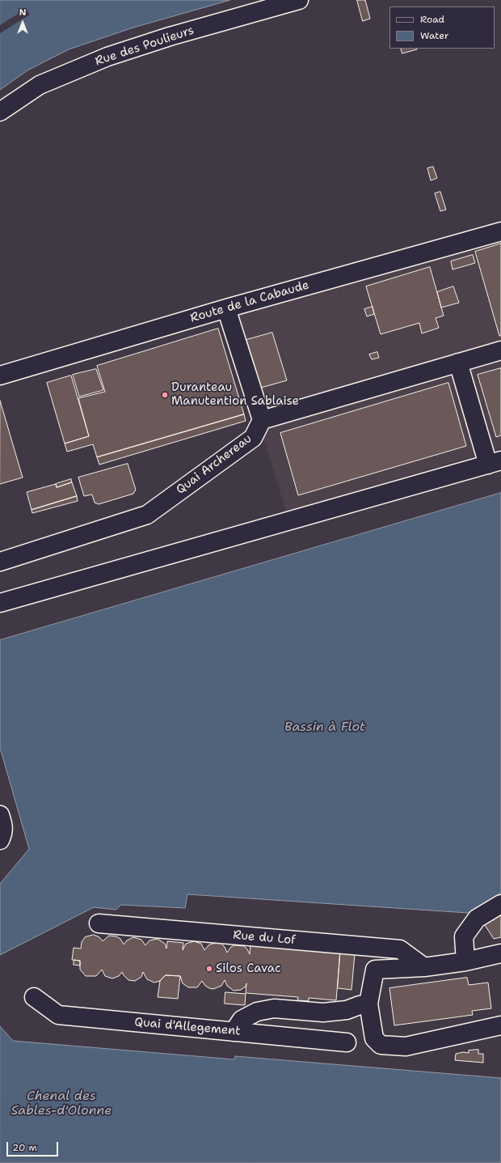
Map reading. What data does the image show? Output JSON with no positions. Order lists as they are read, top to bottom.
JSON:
{
  "streets": {
    "street": [
      "Rue des Poulieurs",
      "Route de la Cabaude",
      "Quai Archereau",
      "Rue du Lof",
      "Quai d'Allegement"
    ]
  },
  "water": ["Bassin à Flot", "Chenal des Sables-d'Olonne"],
  "places": ["Duranteau Manutention Sablaise", "Silos Cavac"],
  "legend": ["Road", "Water"],
  "scale_bar": "20 m",
  "north": "top"
}
